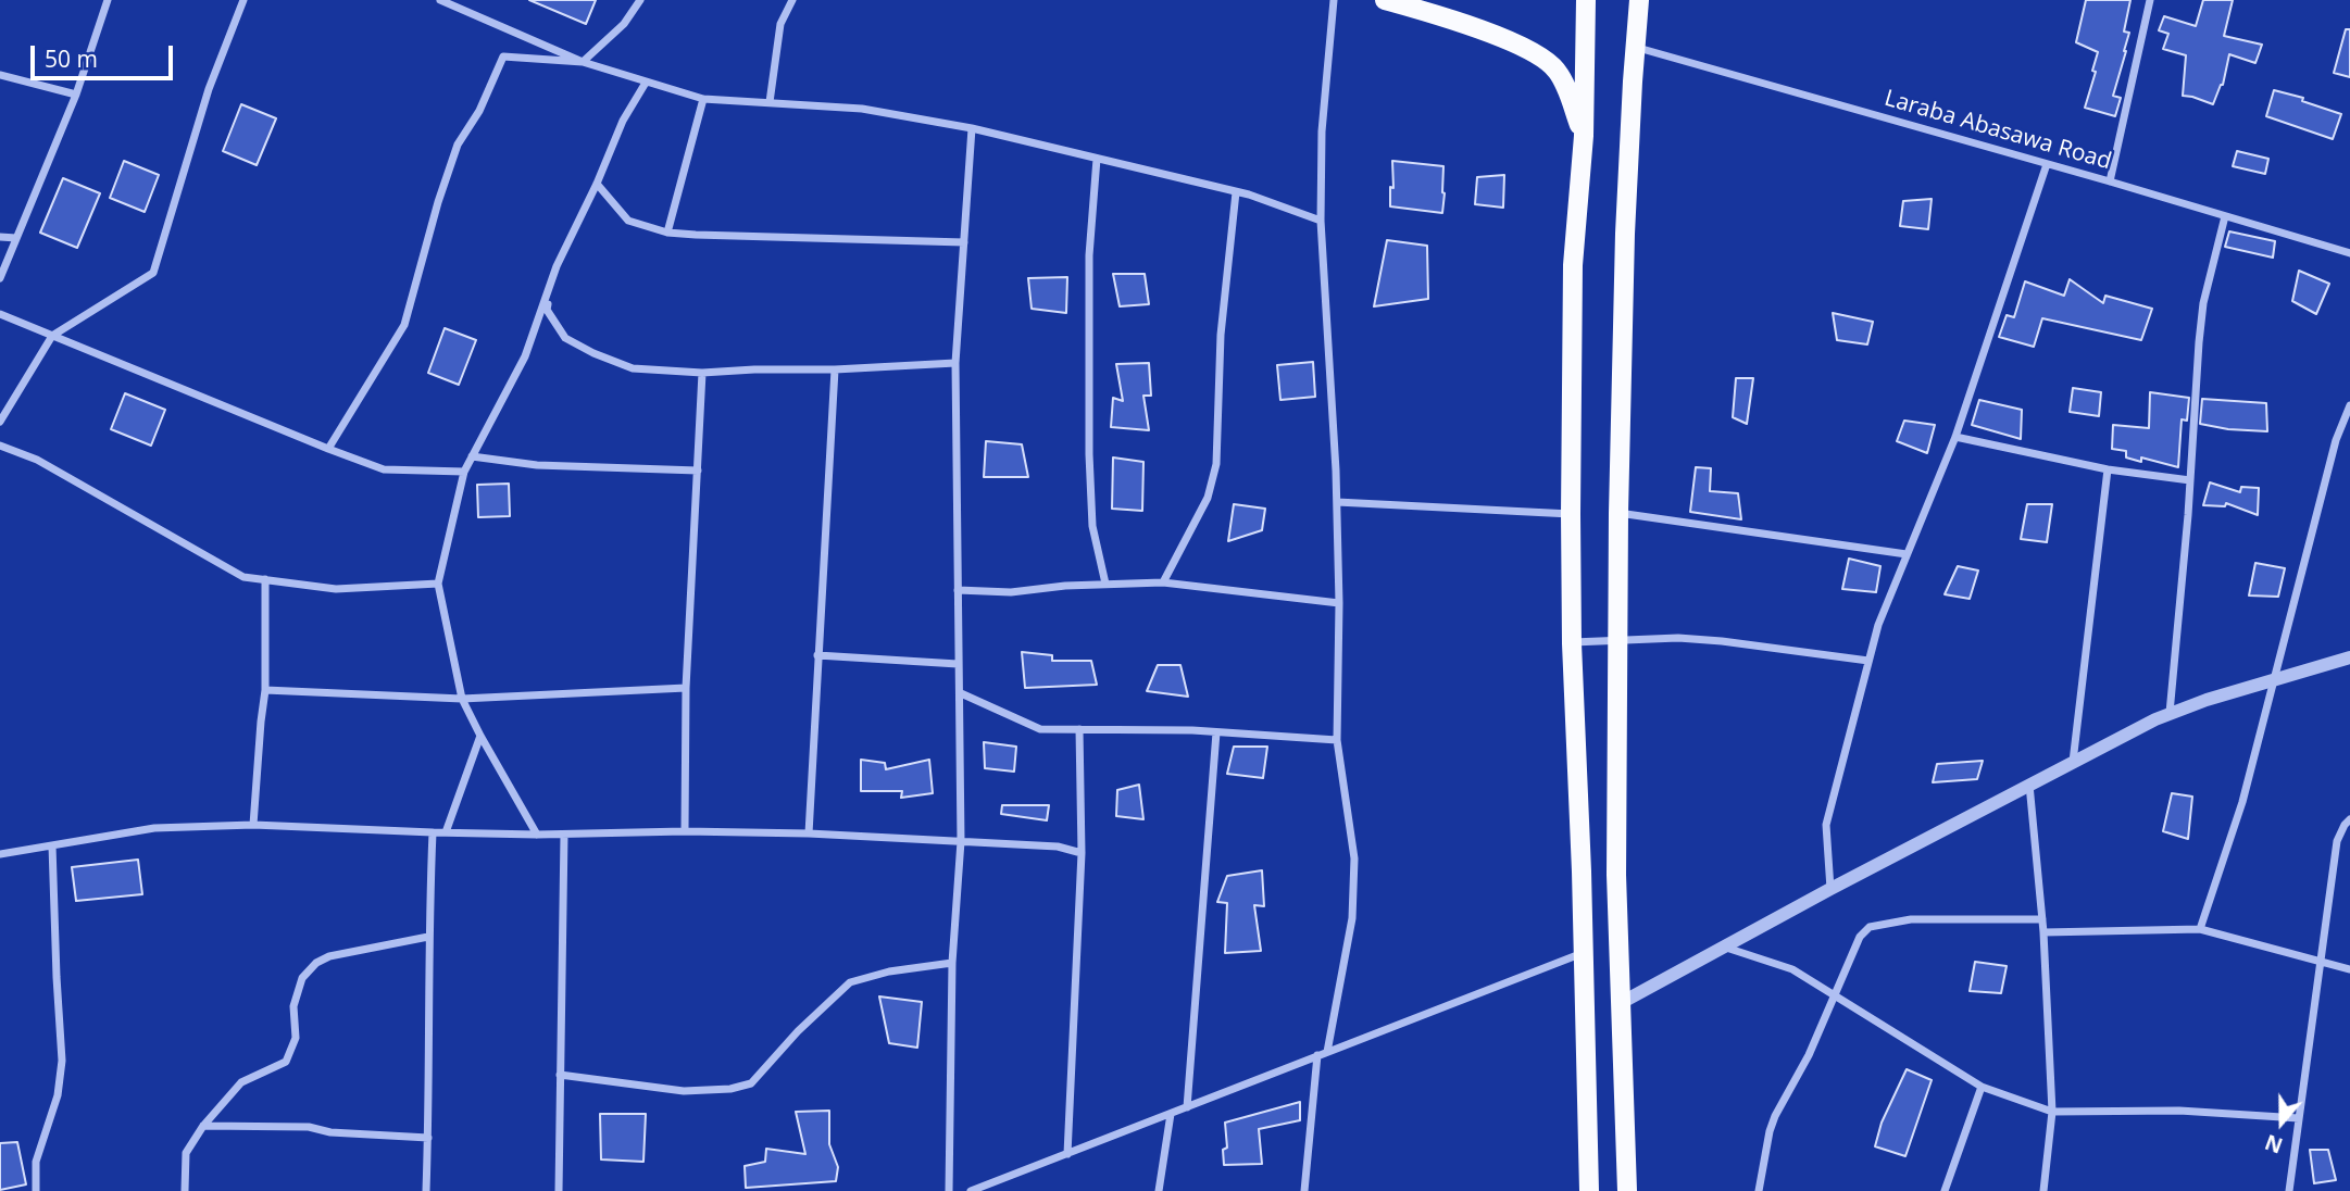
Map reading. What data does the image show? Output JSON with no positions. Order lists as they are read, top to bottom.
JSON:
{
  "streets": {
    "street": ["Laraba Abasawa Road"]
  },
  "scale_bar": "50 m",
  "north": "bottom"
}
